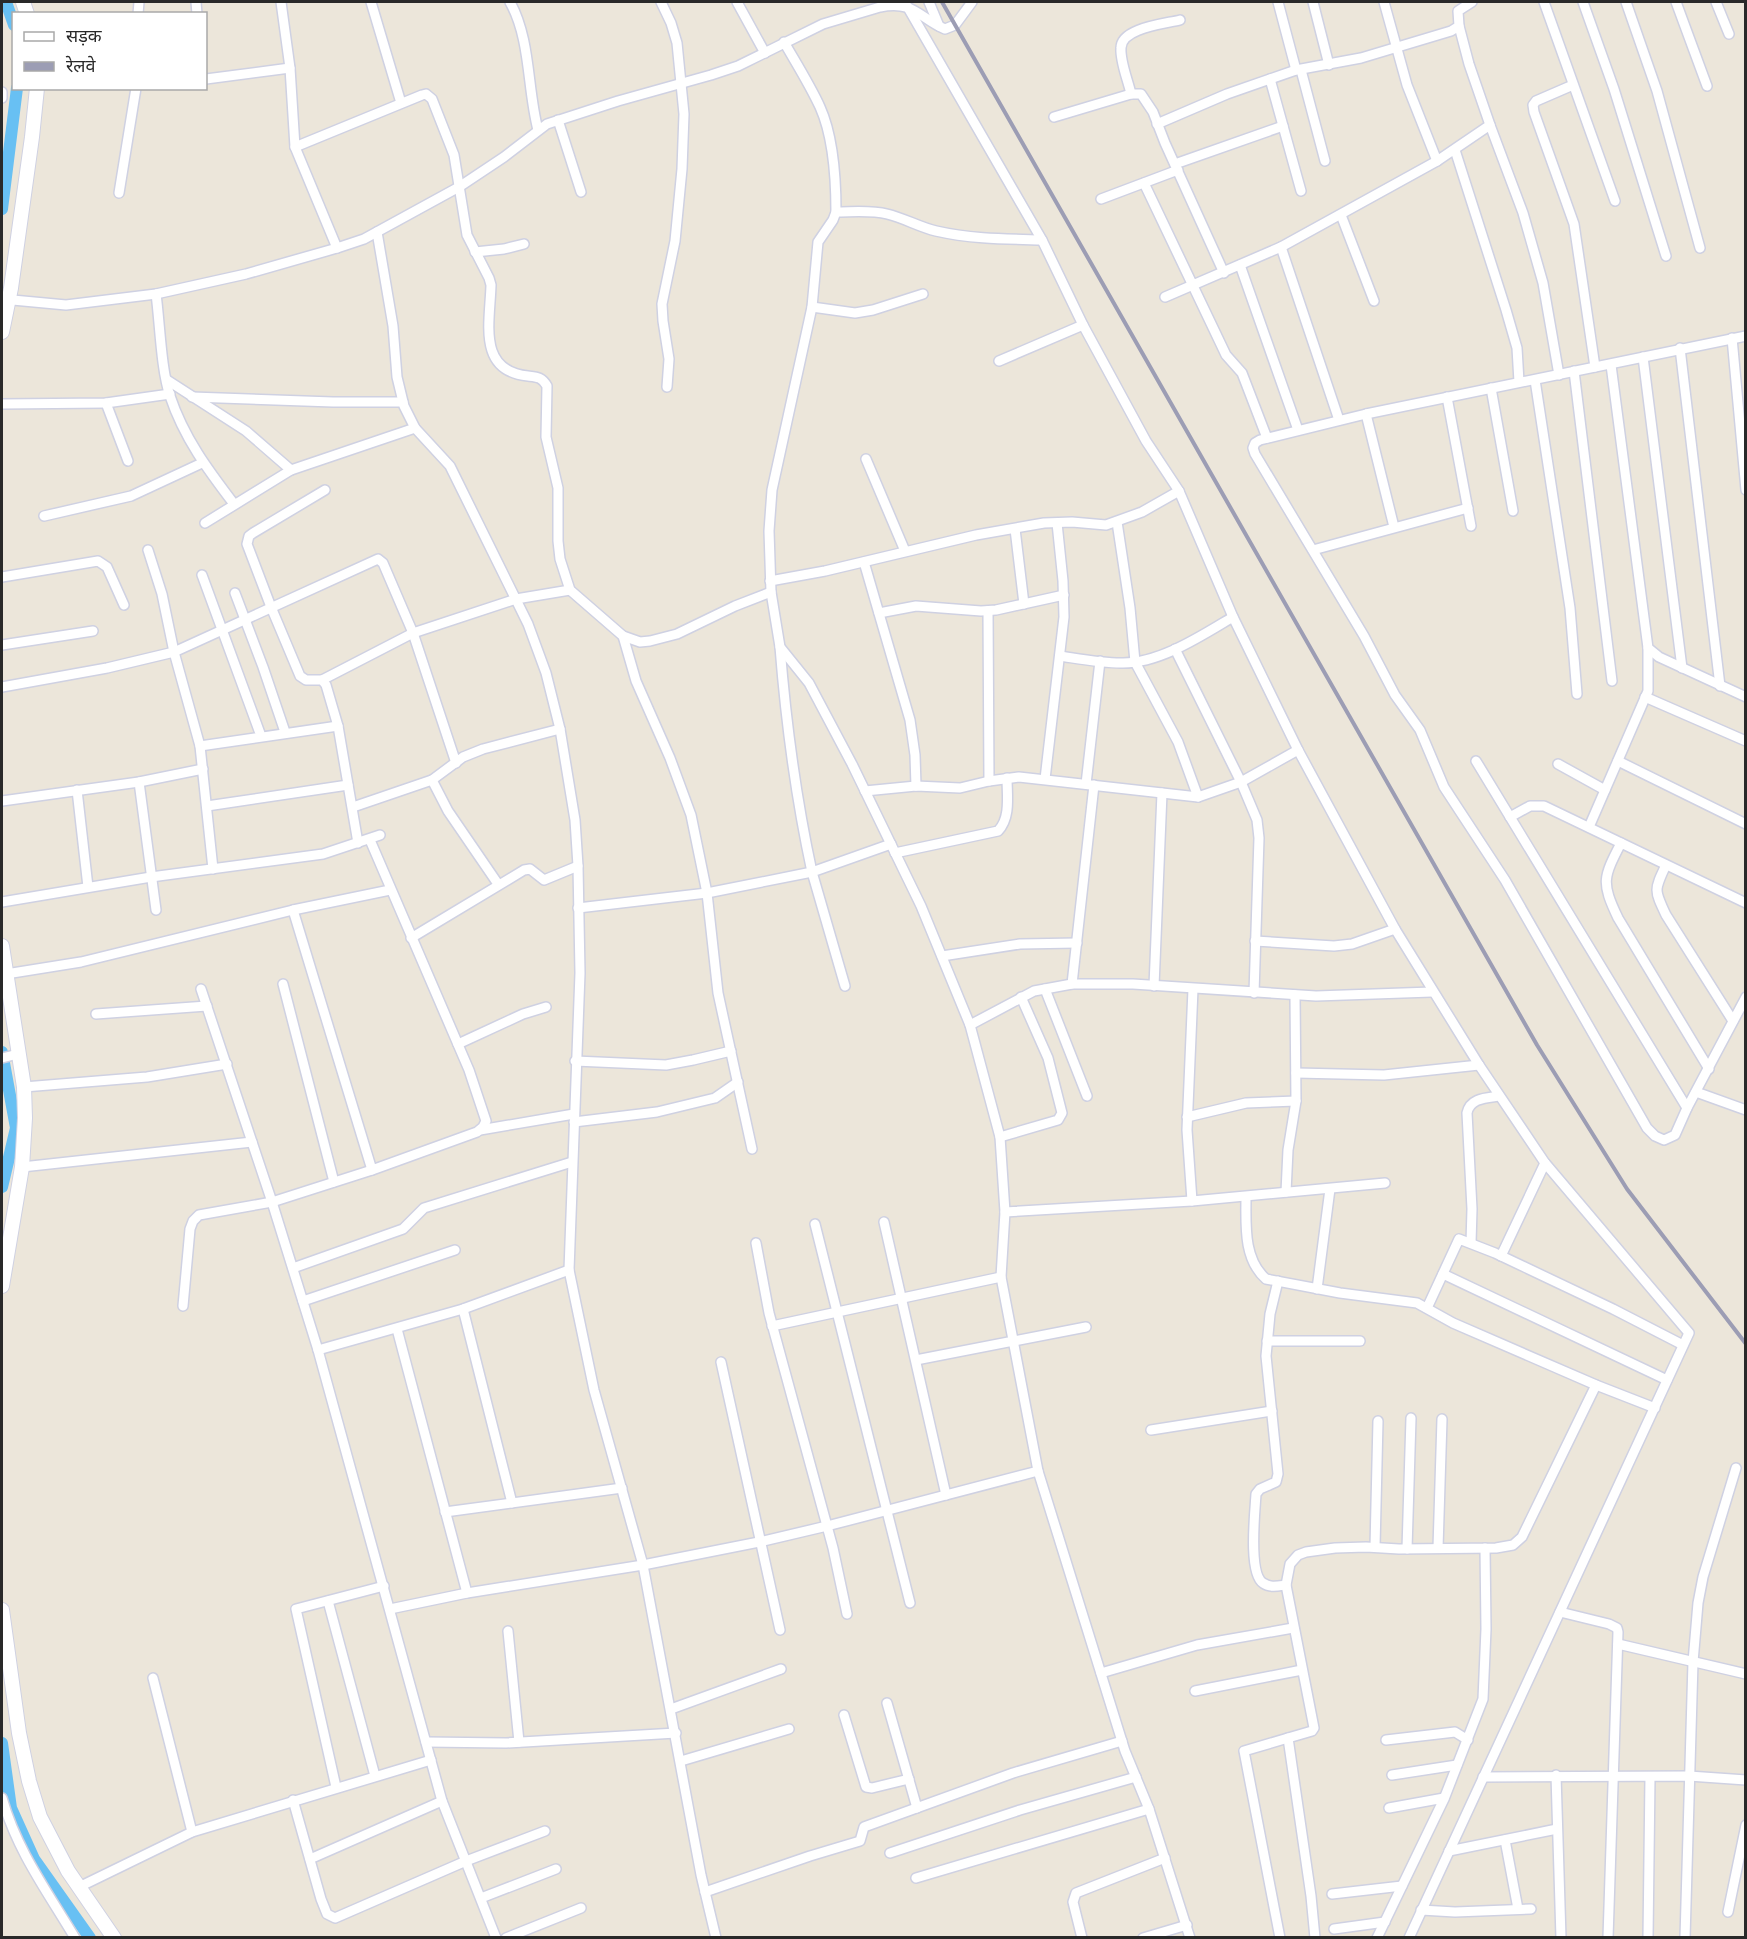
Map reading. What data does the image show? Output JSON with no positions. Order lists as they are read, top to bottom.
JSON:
{
  "legend": ["सड़क", "रेलवे"]
}
